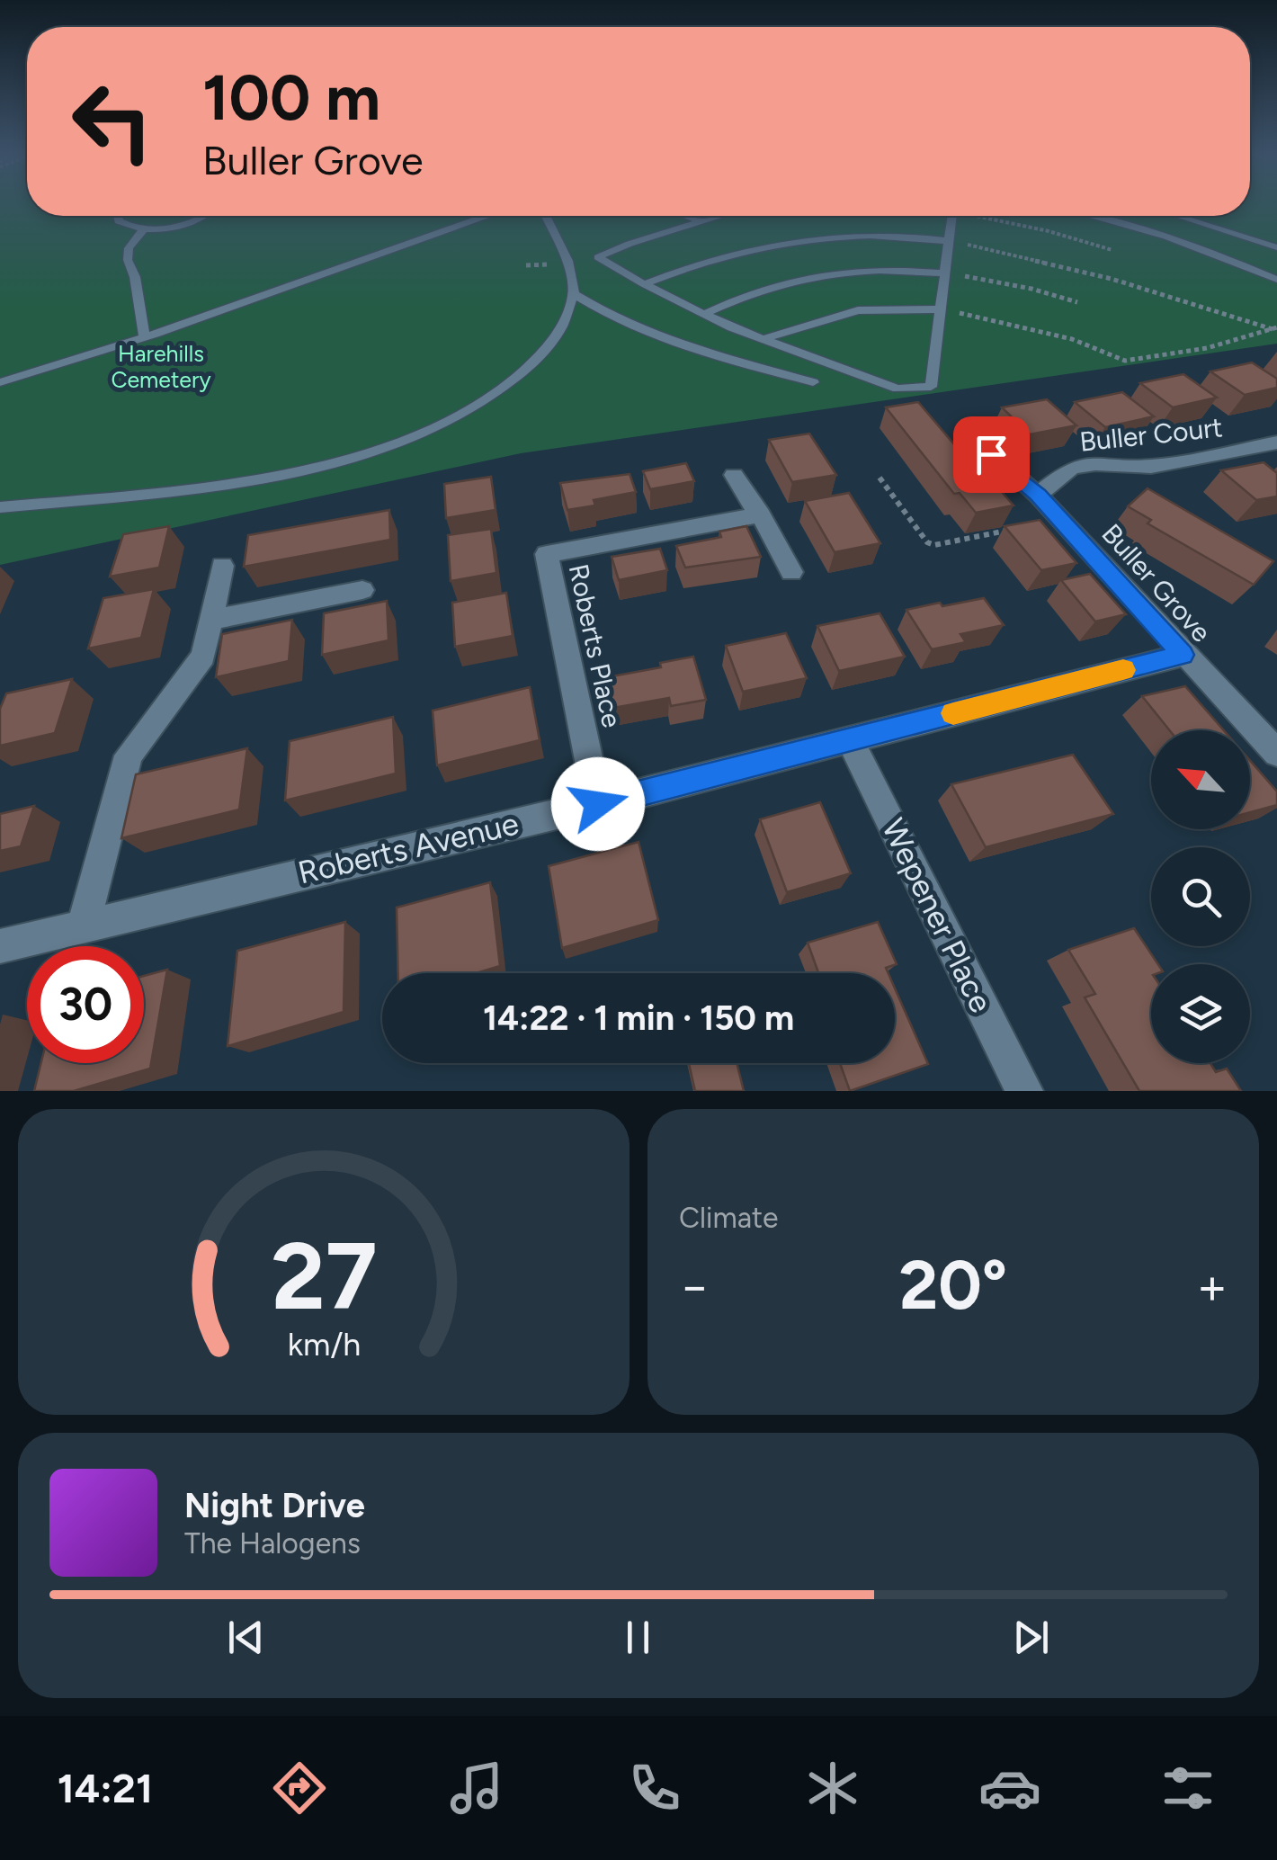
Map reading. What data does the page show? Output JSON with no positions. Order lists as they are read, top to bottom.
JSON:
{
  "streets": {
    "street": [
      "Buller Court",
      "Buller Grove",
      "Roberts Place",
      "Roberts Avenue",
      "Wepener Place"
    ]
  },
  "crossings": [
    ["Buller Court", "Buller Grove"],
    ["Buller Grove", "Roberts Avenue"],
    ["Roberts Place", "Roberts Avenue"],
    ["Roberts Avenue", "Wepener Place"]
  ],
  "parks": ["Harehills Cemetery"],
  "north": "top left",
  "page": {
    "turn": ["100 m", "Buller Grove"],
    "limit": "30",
    "trip": "14:22 · 1 min · 150 m",
    "tile": "Climate",
    "heat": ["−", "20°", "+"],
    "song": ["Night Drive", "The Halogens"],
    "tabs": "14:21",
    "gauge": ["27", "km/h"]
  }
}
